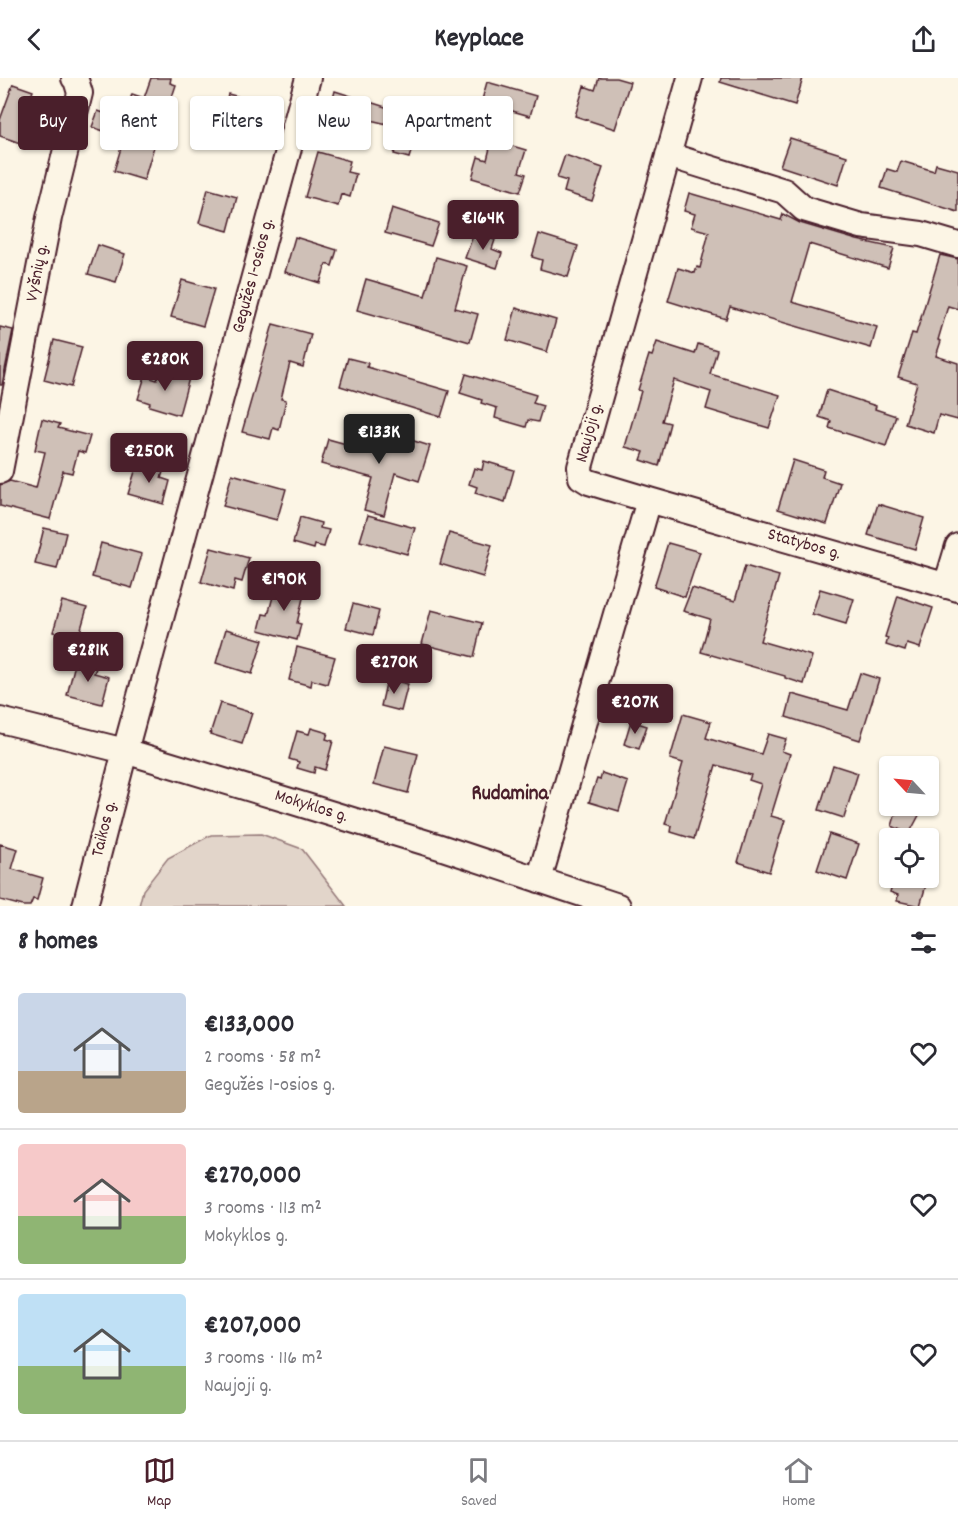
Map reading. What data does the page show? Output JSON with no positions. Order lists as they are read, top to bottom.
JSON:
{
  "streets": {
    "street": [
      "Vyšnių g.",
      "Gegužės 1-osios g.",
      "Naujoji g.",
      "Statybos g.",
      "Mokyklos g.",
      "Taikos g."
    ]
  },
  "crossings": [
    ["Gegužės 1-osios g.", "Mokyklos g."],
    ["Gegužės 1-osios g.", "Taikos g."],
    ["Naujoji g.", "Statybos g."],
    ["Mokyklos g.", "Taikos g."]
  ],
  "districts": ["Rudamina"],
  "north": "top left",
  "page": {
    "header": "Keyplace",
    "chip": [
      "Buy",
      "Rent",
      "Filters",
      "New",
      "Apartment"
    ],
    "price": [
      "€164K",
      "€280K",
      "€133K",
      "€250K",
      "€190K",
      "€281K",
      "€270K",
      "€207K"
    ],
    "heading": "8 homes",
    "list": [
      {
        "name": "€133,000",
        "note": "2 rooms · 58 m² · Gegužės 1-osios g."
      },
      {
        "name": "€270,000",
        "note": "3 rooms · 113 m² · Mokyklos g."
      },
      {
        "name": "€207,000",
        "note": "3 rooms · 116 m² · Naujoji g."
      }
    ],
    "tabs": ["Map", "Saved", "Home"]
  }
}
